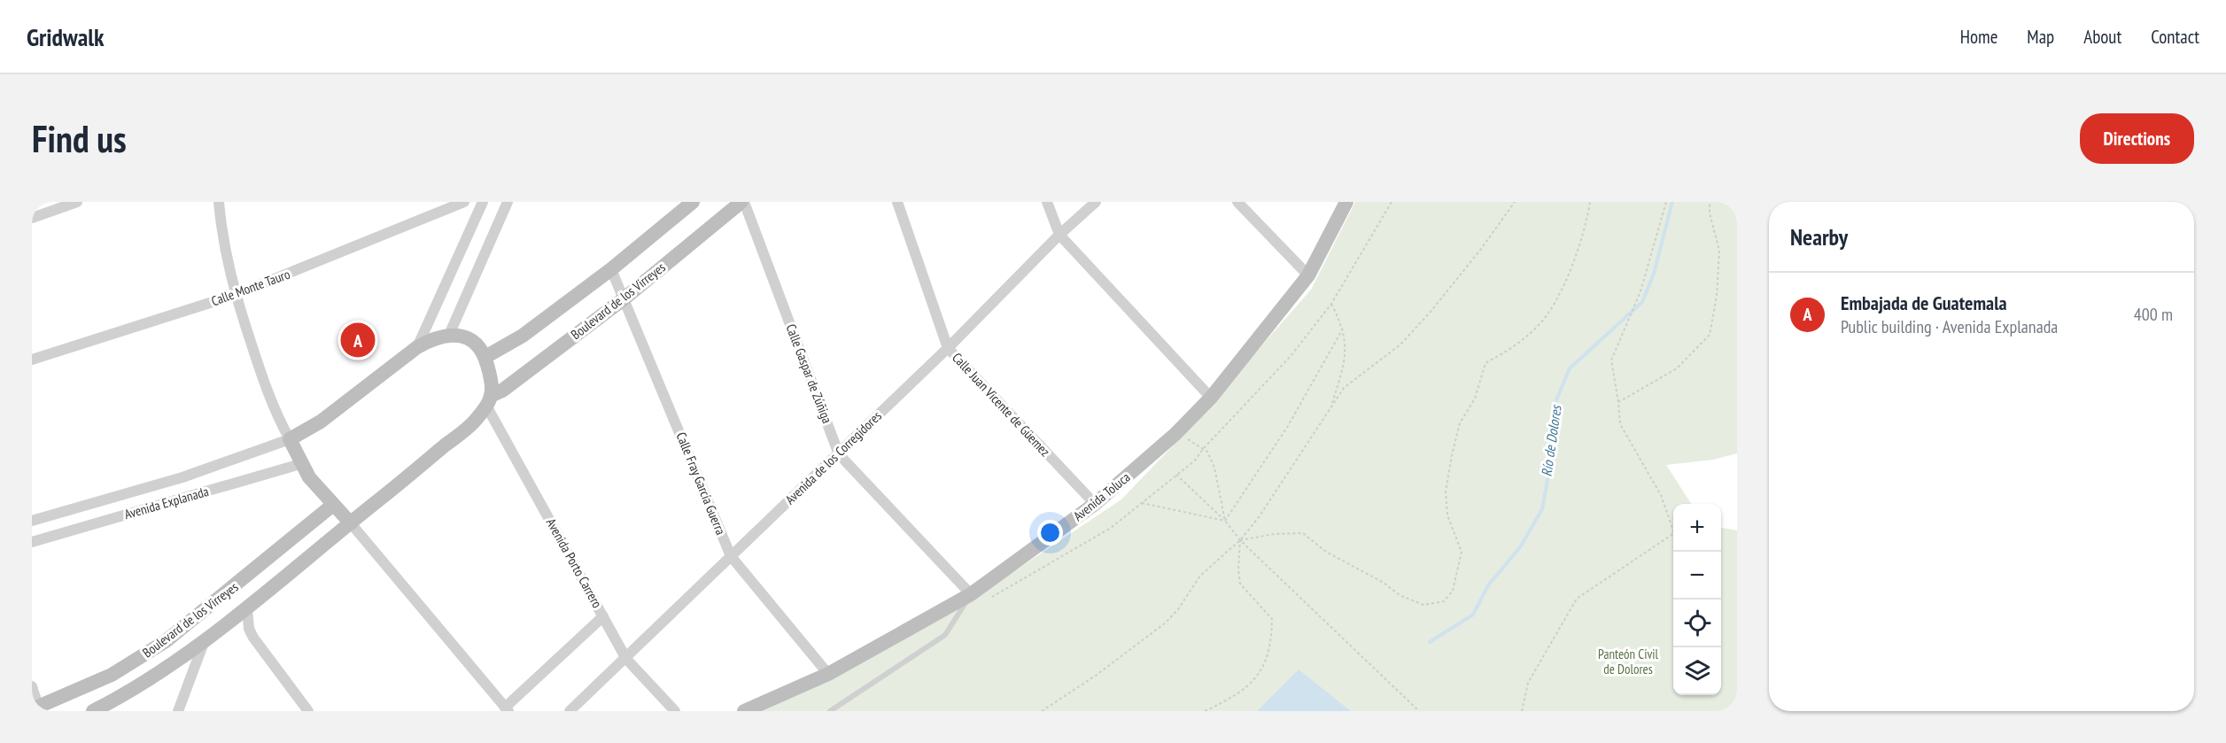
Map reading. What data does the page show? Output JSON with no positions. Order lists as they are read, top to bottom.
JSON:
{
  "streets": {
    "street": [
      "Calle Monte Tauro",
      "Boulevard de los Virreyes",
      "Calle Gaspar de Zúñiga",
      "Calle Juan Vicente de Güemez",
      "Avenida de los Corregidores",
      "Calle Fray García Guerra",
      "Avenida Toluca",
      "Avenida Explanada",
      "Avenida Porto Carrero"
    ]
  },
  "crossings": [
    ["Boulevard de los Virreyes", "Calle Gaspar de Zúñiga"],
    ["Boulevard de los Virreyes", "Calle Fray García Guerra"],
    ["Boulevard de los Virreyes", "Avenida Porto Carrero"],
    ["Calle Gaspar de Zúñiga", "Avenida de los Corregidores"],
    ["Calle Gaspar de Zúñiga", "Avenida Toluca"],
    ["Calle Juan Vicente de Güemez", "Avenida de los Corregidores"],
    ["Calle Juan Vicente de Güemez", "Avenida Toluca"],
    ["Avenida de los Corregidores", "Calle Fray García Guerra"],
    ["Avenida de los Corregidores", "Avenida Porto Carrero"],
    ["Calle Fray García Guerra", "Avenida Toluca"]
  ],
  "water": ["Río de Dolores"],
  "parks": ["Panteón Civil de Dolores"],
  "page": {
    "header": "Gridwalk",
    "nav": [
      "Home",
      "Map",
      "About",
      "Contact"
    ],
    "buttons": "Directions",
    "title": "Find us",
    "heading": "Nearby",
    "list": [
      {
        "mark": "A",
        "name": "Embajada de Guatemala",
        "note": "Public building · Avenida Explanada",
        "value": "400 m"
      }
    ],
    "pins": "A",
    "map_buttons": ["+", "−"]
  }
}
